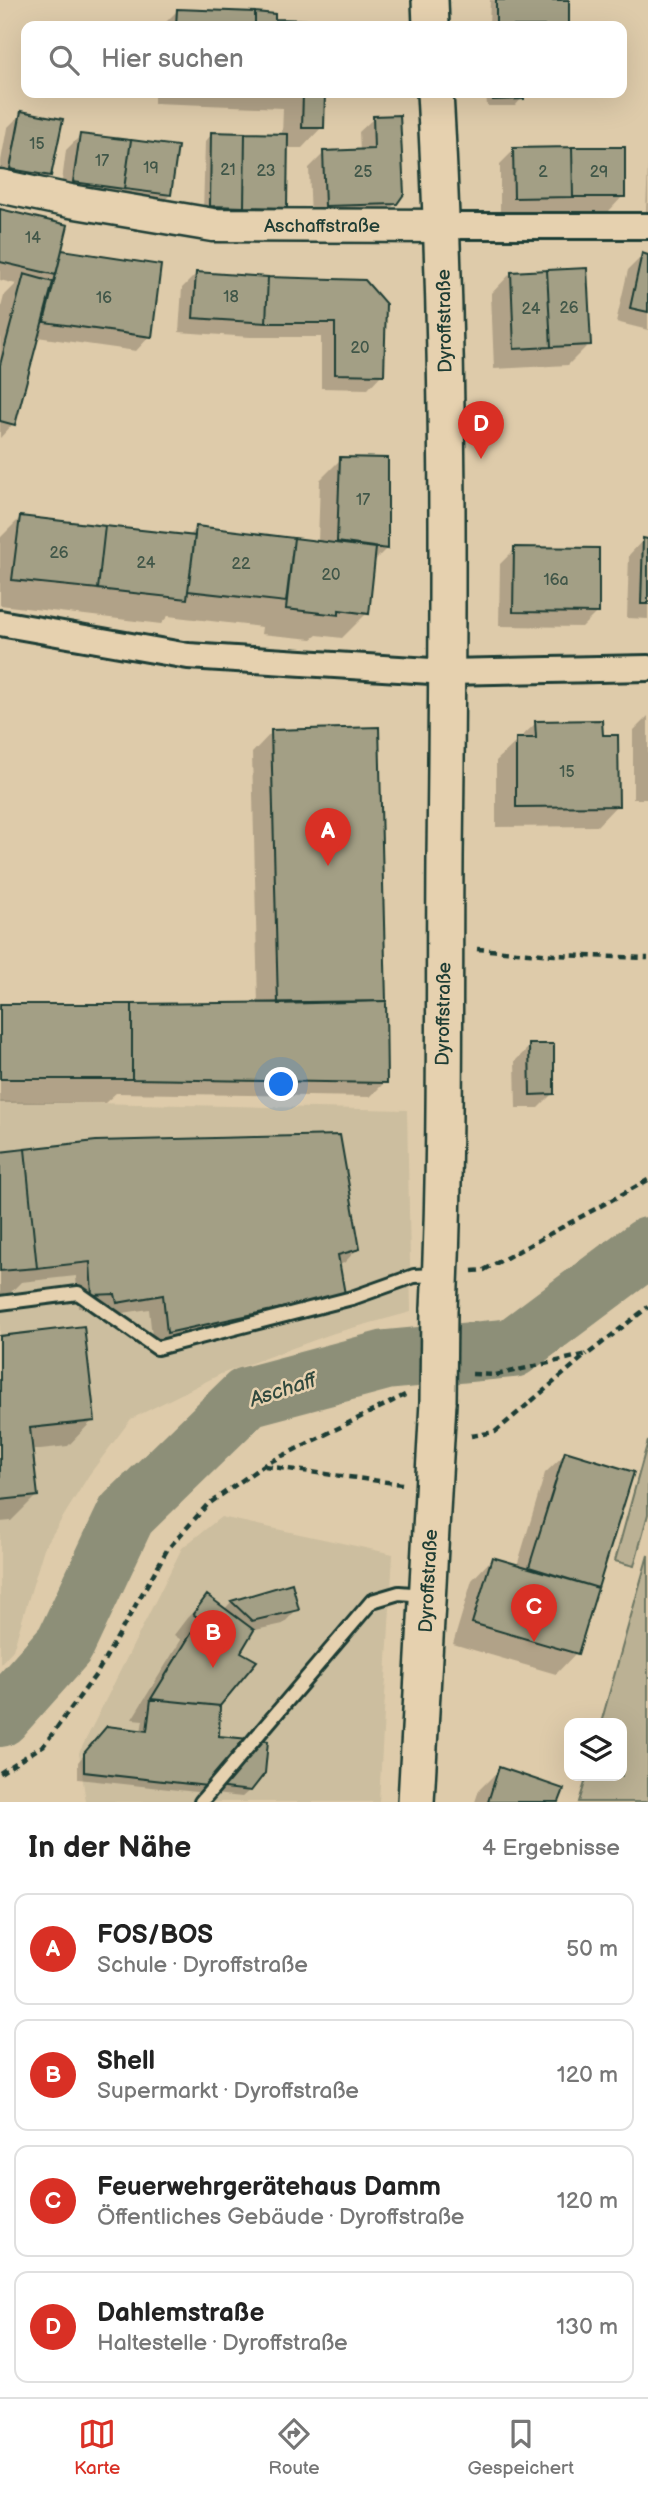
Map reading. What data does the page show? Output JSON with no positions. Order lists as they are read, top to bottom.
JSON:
{
  "streets": {
    "main road": ["Dyroffstraße"],
    "street": ["Aschaffstraße"]
  },
  "crossings": [
    ["Aschaffstraße", "Dyroffstraße"]
  ],
  "water": ["Aschaff"],
  "house_numbers": [
    "15",
    "17",
    "19",
    "21",
    "23",
    "25",
    "2",
    "29",
    "14",
    "18",
    "16",
    "26",
    "24",
    "20",
    "17",
    "26",
    "24",
    "22",
    "20",
    "16a",
    "15"
  ],
  "page": {
    "search": "Hier suchen",
    "pins": [
      "D",
      "A",
      "C",
      "B"
    ],
    "heading": ["In der Nähe", "4 Ergebnisse"],
    "list": [
      {
        "mark": "A",
        "name": "FOS/BOS",
        "note": "Schule · Dyroffstraße",
        "value": "50 m"
      },
      {
        "mark": "B",
        "name": "Shell",
        "note": "Supermarkt · Dyroffstraße",
        "value": "120 m"
      },
      {
        "mark": "C",
        "name": "Feuerwehrgerätehaus Damm",
        "note": "Öffentliches Gebäude · Dyroffstraße",
        "value": "120 m"
      },
      {
        "mark": "D",
        "name": "Dahlemstraße",
        "note": "Haltestelle · Dyroffstraße",
        "value": "130 m"
      }
    ],
    "nav": ["Karte", "Route", "Gespeichert"]
  }
}
